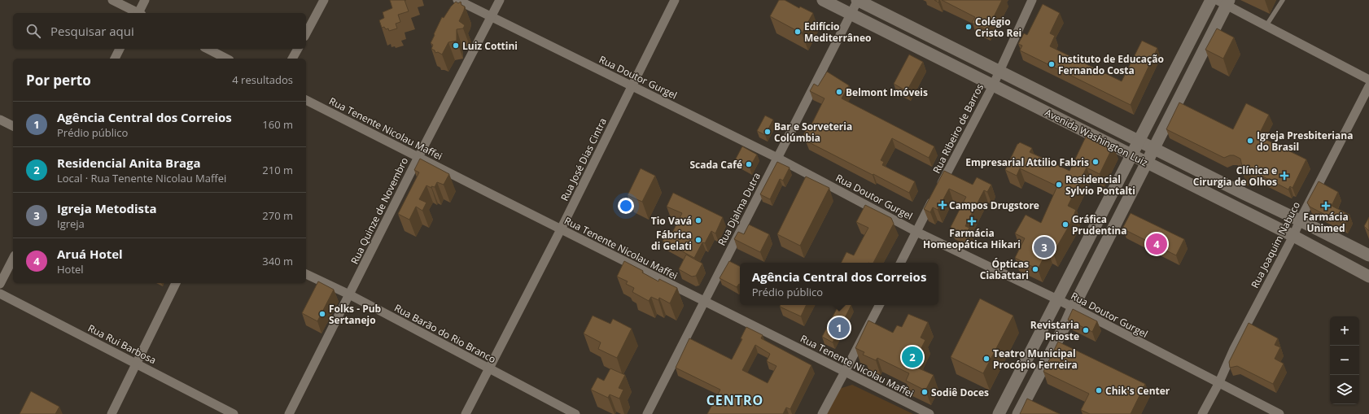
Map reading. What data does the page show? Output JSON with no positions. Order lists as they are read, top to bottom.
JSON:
{
  "streets": {
    "main road": ["Avenida Washington Luiz"],
    "street": [
      "Rua Doutor Gurgel",
      "Rua Tenente Nicolau Maffei",
      "Rua Ribeiro de Barros",
      "Rua José Dias Cintra",
      "Rua Djalma Dutra",
      "Rua Quinze de Novembro",
      "Rua Joaquim Nabuco",
      "Rua Barão do Rio Branco",
      "Rua Rui Barbosa"
    ]
  },
  "crossings": [
    ["Rua Doutor Gurgel", "Rua Ribeiro de Barros"],
    ["Rua Doutor Gurgel", "Rua José Dias Cintra"],
    ["Rua Doutor Gurgel", "Rua Djalma Dutra"],
    ["Rua Doutor Gurgel", "Rua Quinze de Novembro"],
    ["Rua Doutor Gurgel", "Rua Joaquim Nabuco"],
    ["Rua Tenente Nicolau Maffei", "Rua José Dias Cintra"],
    ["Rua Tenente Nicolau Maffei", "Rua Djalma Dutra"],
    ["Rua Tenente Nicolau Maffei", "Rua Quinze de Novembro"],
    ["Rua Ribeiro de Barros", "Avenida Washington Luiz"],
    ["Avenida Washington Luiz", "Rua Djalma Dutra"],
    ["Avenida Washington Luiz", "Rua Joaquim Nabuco"],
    ["Rua José Dias Cintra", "Rua Barão do Rio Branco"],
    ["Rua Quinze de Novembro", "Rua Barão do Rio Branco"]
  ],
  "districts": ["CENTRO"],
  "places": {
    "other": [
      "Colégio Cristo Rei",
      "Edifício Mediterrâneo",
      "Luiz Cottini",
      "Instituto de Educação Fernando Costa",
      "Belmont Imóveis",
      "Bar e Sorveteria Colúmbia",
      "Igreja Presbiteriana do Brasil",
      "Empresarial Attilio Fabris",
      "Scada Café",
      "Residencial Sylvio Pontalti",
      "Tio Vavá",
      "Gráfica Prudentina",
      "Fábrica di Gelati",
      "Ópticas Ciabattari",
      "Folks - Pub Sertanejo",
      "Revistaria Prioste",
      "Teatro Municipal Procópio Ferreira",
      "Chik's Center",
      "Sodiê Doces"
    ],
    "health": [
      "Clínica e Cirurgia de Olhos",
      "Campos Drugstore",
      "Farmácia Unimed",
      "Farmácia Homeopática Hikari"
    ]
  },
  "page": {
    "search": "Pesquisar aqui",
    "heading": ["Por perto", "4 resultados"],
    "list": [
      {
        "mark": "1",
        "name": "Agência Central dos Correios",
        "note": "Prédio público",
        "value": "160 m"
      },
      {
        "mark": "2",
        "name": "Residencial Anita Braga",
        "note": "Local · Rua Tenente Nicolau Maffei",
        "value": "210 m"
      },
      {
        "mark": "3",
        "name": "Igreja Metodista",
        "note": "Igreja",
        "value": "270 m"
      },
      {
        "mark": "4",
        "name": "Aruá Hotel",
        "note": "Hotel",
        "value": "340 m"
      }
    ],
    "pins": [
      "4",
      "3",
      "1",
      "2"
    ],
    "popup": ["Agência Central dos Correios", "Prédio público"],
    "map_buttons": ["+", "−"]
  }
}
